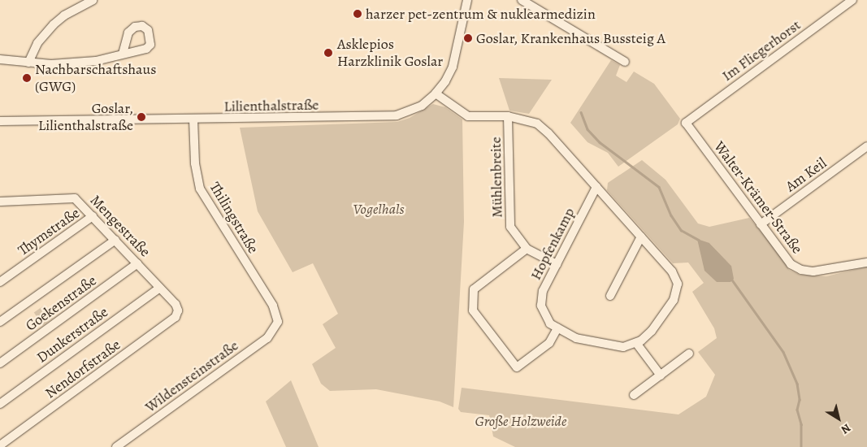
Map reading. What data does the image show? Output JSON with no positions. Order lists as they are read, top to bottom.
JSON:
{
  "streets": {
    "street": [
      "Im Fliegerhorst",
      "Lilienthalstraße",
      "Am Keil",
      "Mühlenbreite",
      "Walter-Krämer-Straße",
      "Thilingstraße",
      "Mengestraße",
      "Thymstraße",
      "Hopfenkamp",
      "Goekenstraße",
      "Dunkerstraße",
      "Nendorfstraße",
      "Wildensteinstraße"
    ]
  },
  "crossings": [
    ["Im Fliegerhorst", "Walter-Krämer-Straße"],
    ["Lilienthalstraße", "Thilingstraße"],
    ["Am Keil", "Walter-Krämer-Straße"],
    ["Mühlenbreite", "Hopfenkamp"],
    ["Thilingstraße", "Wildensteinstraße"],
    ["Mengestraße", "Thymstraße"],
    ["Mengestraße", "Goekenstraße"],
    ["Mengestraße", "Dunkerstraße"],
    ["Mengestraße", "Nendorfstraße"]
  ],
  "parks": ["Vogelhals", "Große Holzweide"],
  "places": [
    "harzer pet-zentrum & nuklearmedizin",
    "Goslar, Krankenhaus Bussteig A",
    "Asklepios Harzklinik Goslar",
    "Nachbarschaftshaus (GWG)",
    "Goslar, Lilienthalstraße"
  ],
  "north": "bottom right"
}
